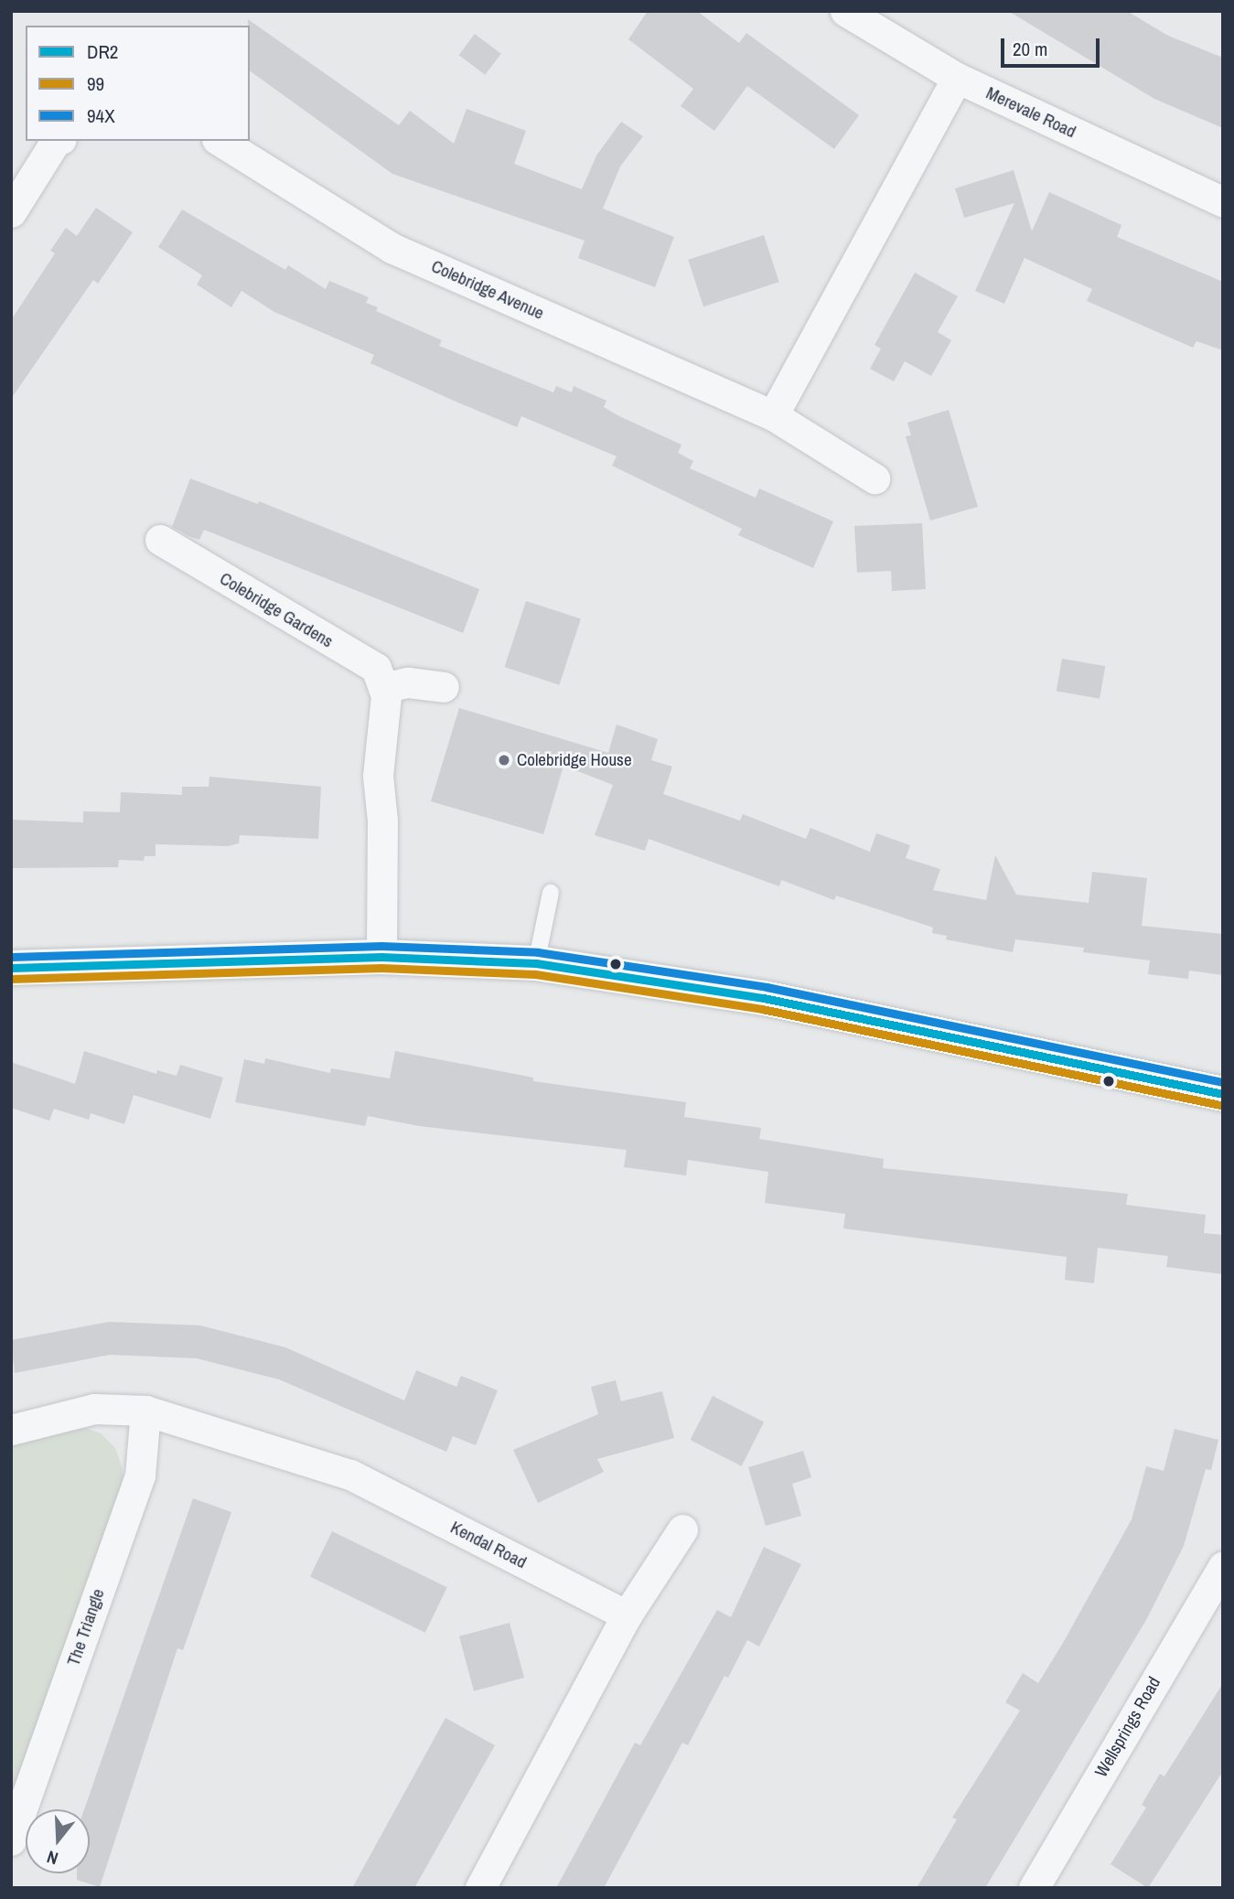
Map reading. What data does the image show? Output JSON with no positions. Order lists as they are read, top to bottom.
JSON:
{
  "streets": {
    "street": [
      "Merevale Road",
      "Colebridge Avenue",
      "Colebridge Gardens",
      "Kendal Road",
      "The Triangle",
      "Wellsprings Road"
    ]
  },
  "crossings": [
    ["Kendal Road", "The Triangle"]
  ],
  "places": ["Colebridge House"],
  "lines": ["transit line 94X", "transit line DR2", "transit line 99"],
  "legend": ["DR2", "99", "94X"],
  "scale_bar": "20 m",
  "north": "bottom"
}
